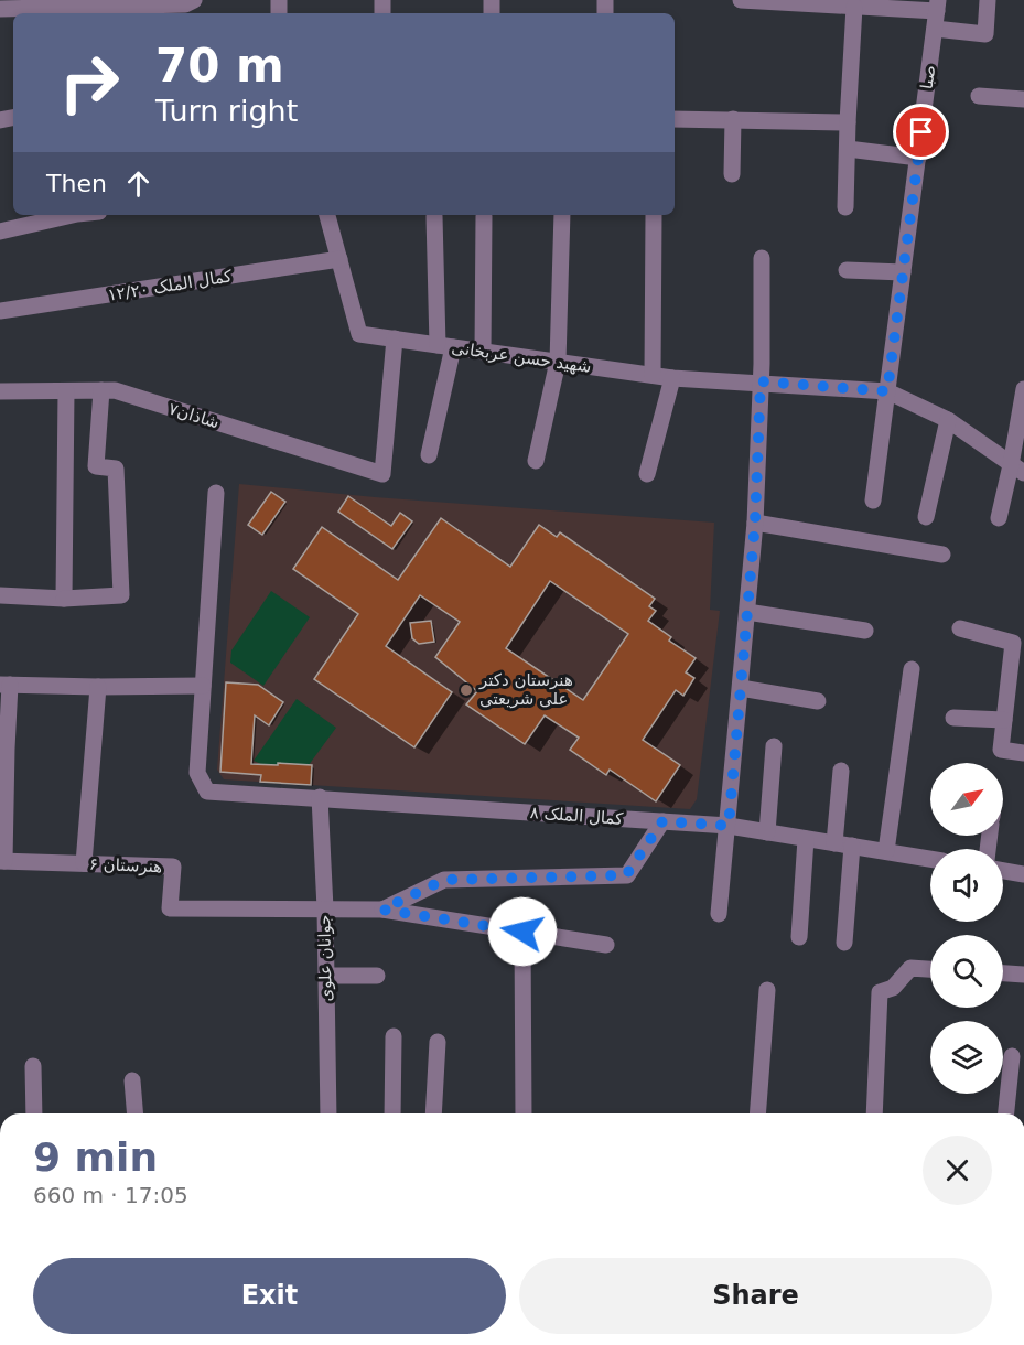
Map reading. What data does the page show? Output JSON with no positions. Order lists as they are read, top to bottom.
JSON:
{
  "streets": {
    "street": [
      "صبا",
      "کمال الملک ۱۲/۲۰",
      "شهید حسن عربخانی",
      "شاذان۷",
      "کمال الملک ۸",
      "هنرستان ۶",
      "جوانان علوی"
    ]
  },
  "crossings": [
    ["صبا", "شهید حسن عربخانی"],
    ["کمال الملک ۱۲/۲۰", "شهید حسن عربخانی"],
    ["شهید حسن عربخانی", "شاذان۷"],
    ["کمال الملک ۸", "جوانان علوی"],
    ["هنرستان ۶", "جوانان علوی"]
  ],
  "places": ["هنرستان دکتر علی شریعتی"],
  "north": "top right",
  "page": {
    "turn": ["70 m", "Turn right"],
    "then": "Then",
    "heading": ["9 min", "660 m · 17:05"],
    "buttons": ["Exit", "Share"]
  }
}
